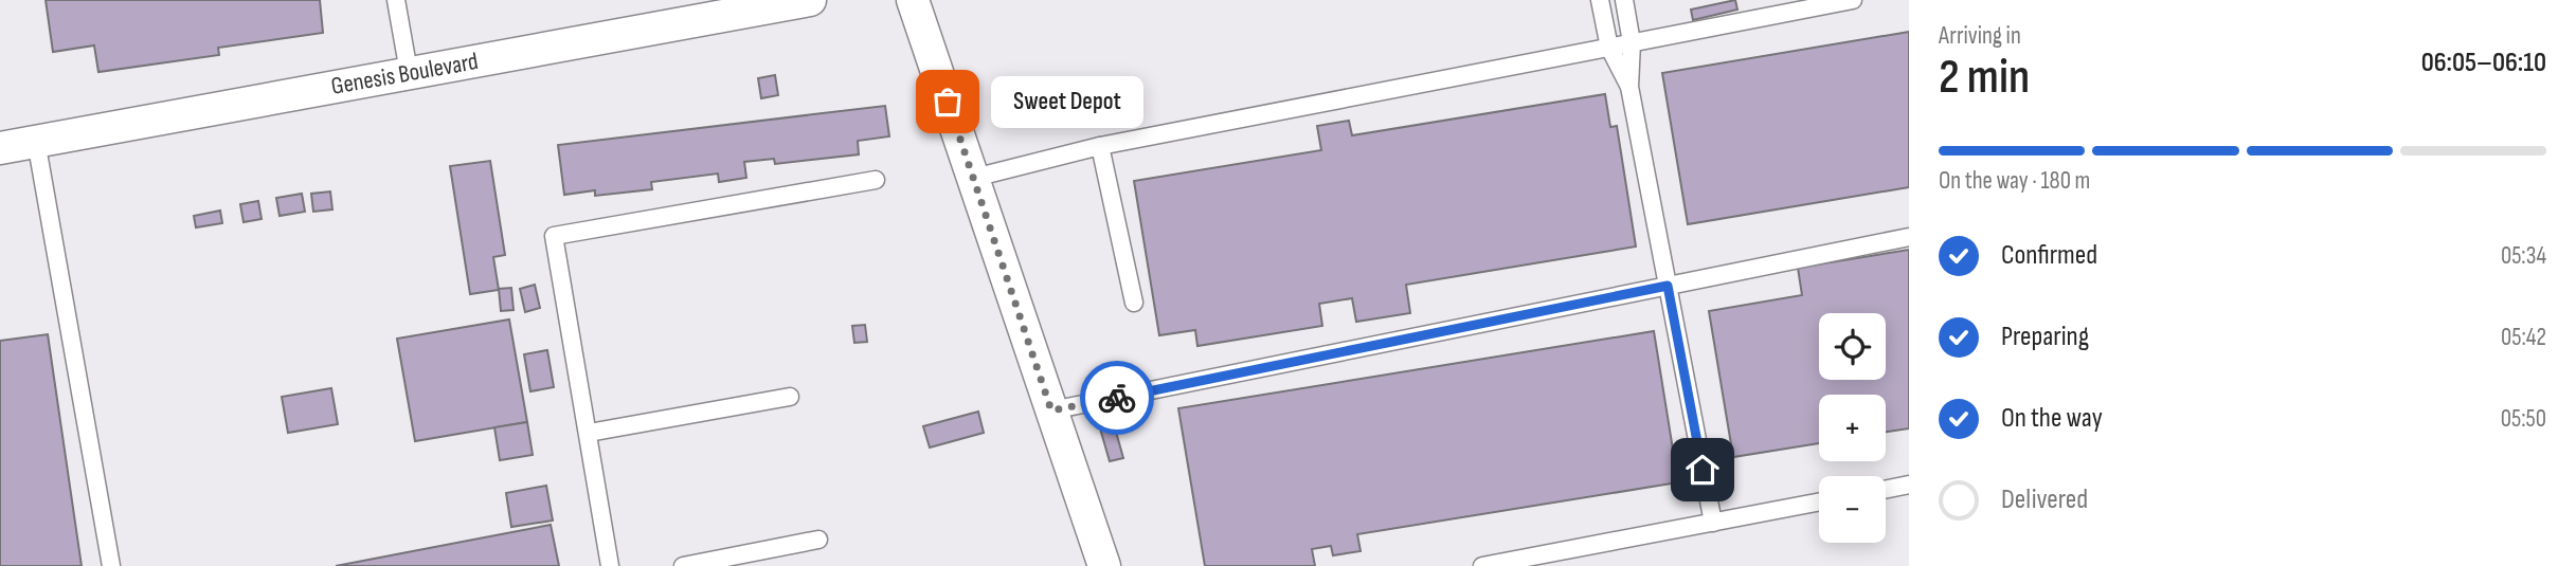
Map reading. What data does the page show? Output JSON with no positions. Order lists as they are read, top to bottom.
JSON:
{
  "streets": {
    "street": ["Genesis Boulevard"]
  },
  "places": ["Sweet Depot"],
  "page": {
    "heading": ["2 min", "Arriving in", "06:05–06:10"],
    "bubble": "Sweet Depot",
    "bar": "On the way · 180 m",
    "list": [
      ["Confirmed", "05:34"],
      ["Preparing", "05:42"],
      ["On the way", "05:50"],
      "Delivered"
    ],
    "map_buttons": ["+", "−"]
  }
}
